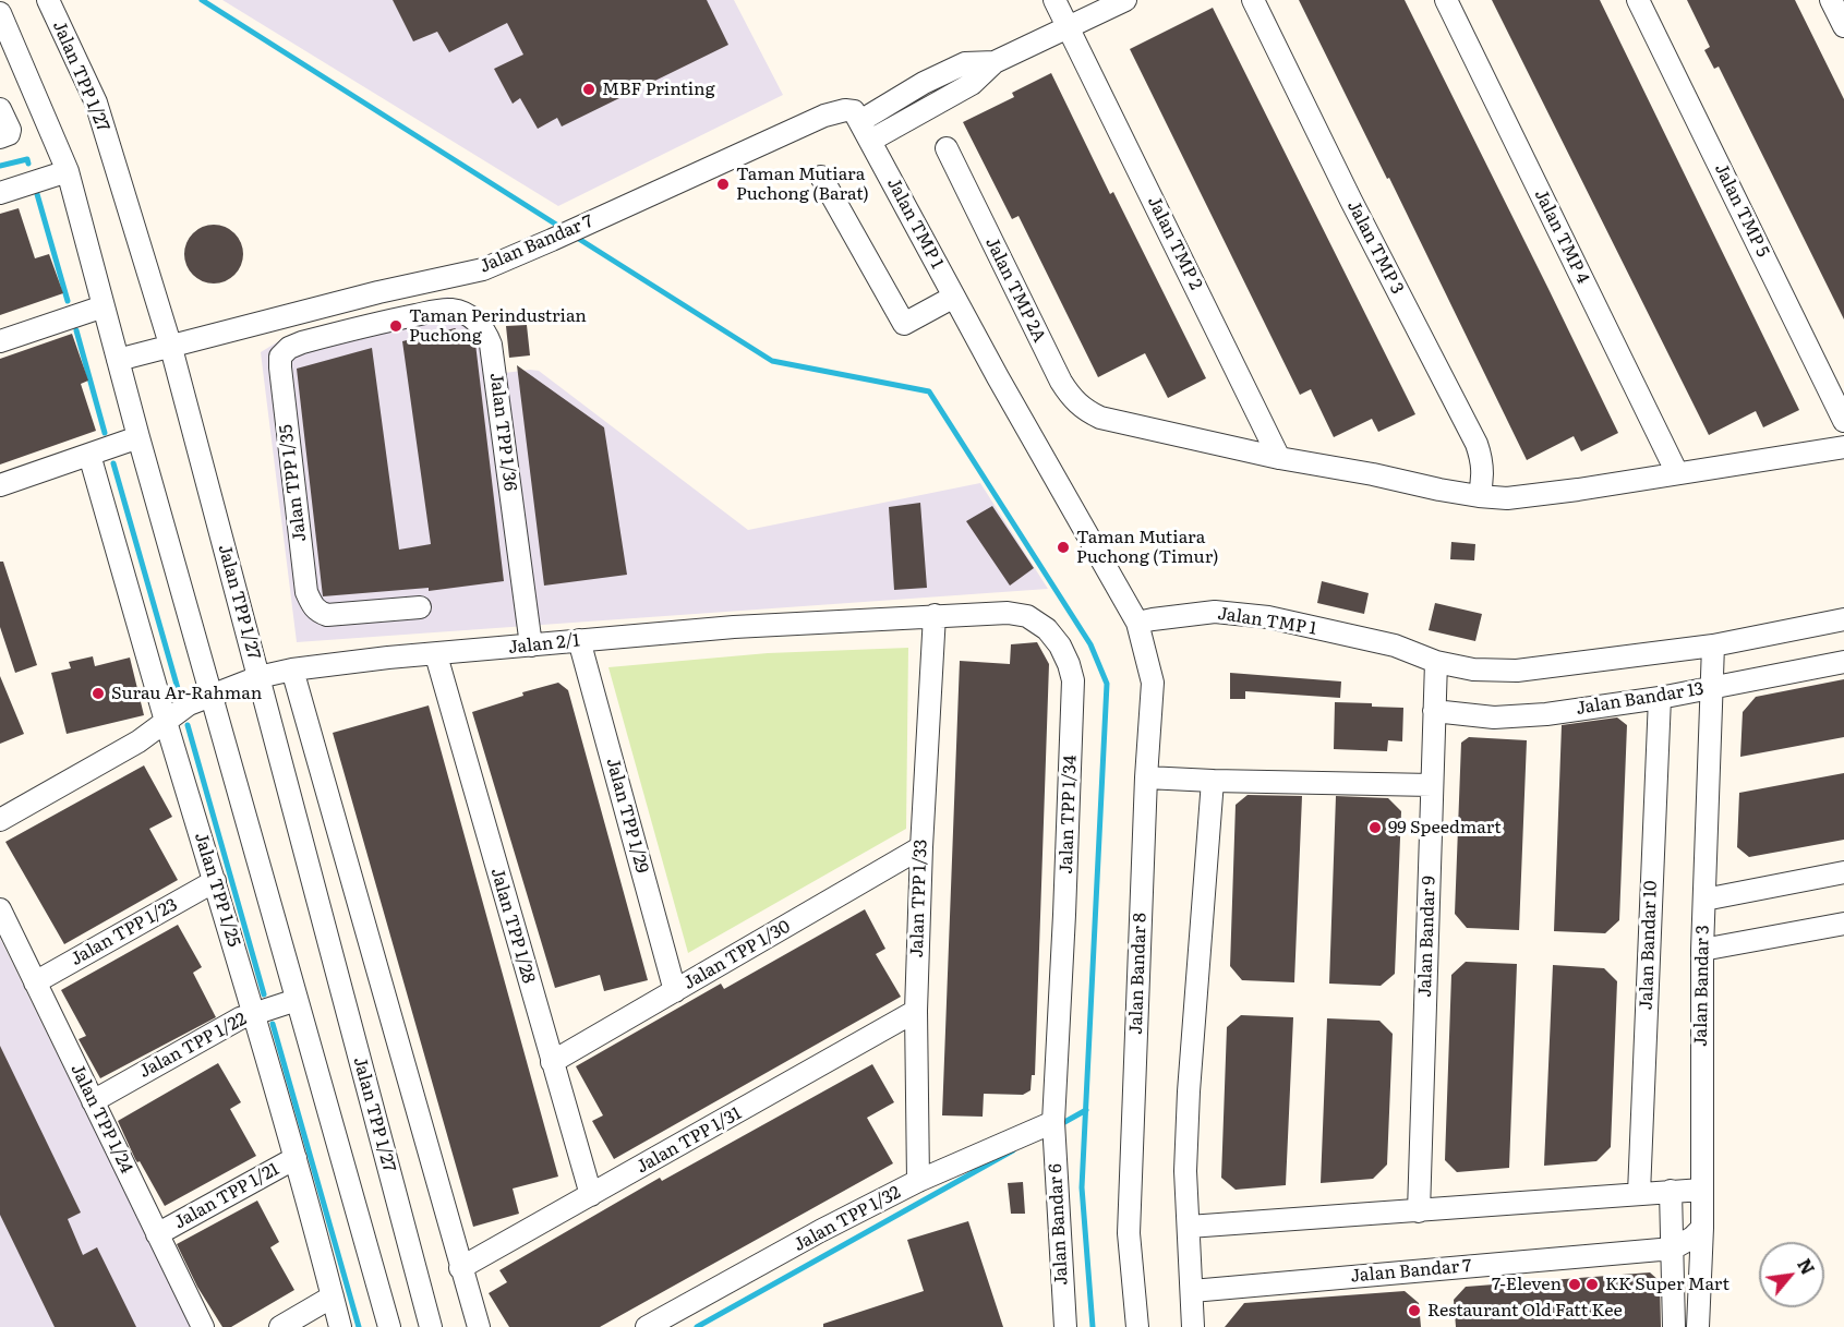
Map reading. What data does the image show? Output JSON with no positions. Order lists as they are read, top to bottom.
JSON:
{
  "streets": {
    "street": [
      "Jalan TPP 1/27",
      "Jalan TMP 5",
      "Jalan TMP 1",
      "Jalan TMP 4",
      "Jalan TMP 2",
      "Jalan Bandar 7",
      "Jalan TMP 3",
      "Jalan TMP 2A",
      "Jalan TPP 1/36",
      "Jalan TPP 1/35",
      "Jalan 2/1",
      "Jalan Bandar 13",
      "Jalan TPP 1/34",
      "Jalan TPP 1/29",
      "Jalan TPP 1/25",
      "Jalan TPP 1/33",
      "Jalan TPP 1/28",
      "Jalan TPP 1/23",
      "Jalan Bandar 9",
      "Jalan Bandar 10",
      "Jalan TPP 1/30",
      "Jalan Bandar 8",
      "Jalan Bandar 3",
      "Jalan TPP 1/22",
      "Jalan TPP 1/24",
      "Jalan TPP 1/31",
      "Jalan TPP 1/21",
      "Jalan TPP 1/32",
      "Jalan Bandar 6"
    ]
  },
  "crossings": [
    ["Jalan TPP 1/27", "Jalan Bandar 7"],
    ["Jalan TPP 1/27", "Jalan 2/1"],
    ["Jalan TMP 1", "Jalan Bandar 7"],
    ["Jalan TMP 1", "Jalan Bandar 9"],
    ["Jalan TMP 1", "Jalan Bandar 8"],
    ["Jalan TMP 1", "Jalan Bandar 3"],
    ["Jalan TMP 4", "Jalan TMP 2A"],
    ["Jalan TMP 2", "Jalan TMP 2A"],
    ["Jalan Bandar 7", "Jalan Bandar 3"],
    ["Jalan TMP 3", "Jalan TMP 2A"],
    ["Jalan TPP 1/36", "Jalan TPP 1/35"],
    ["Jalan TPP 1/36", "Jalan 2/1"],
    ["Jalan 2/1", "Jalan TPP 1/34"],
    ["Jalan 2/1", "Jalan TPP 1/29"],
    ["Jalan 2/1", "Jalan TPP 1/25"],
    ["Jalan 2/1", "Jalan TPP 1/33"],
    ["Jalan 2/1", "Jalan TPP 1/28"],
    ["Jalan Bandar 13", "Jalan Bandar 9"],
    ["Jalan Bandar 13", "Jalan Bandar 10"],
    ["Jalan Bandar 13", "Jalan Bandar 3"],
    ["Jalan TPP 1/34", "Jalan TPP 1/33"],
    ["Jalan TPP 1/34", "Jalan TPP 1/32"],
    ["Jalan TPP 1/34", "Jalan Bandar 6"],
    ["Jalan TPP 1/29", "Jalan TPP 1/30"],
    ["Jalan TPP 1/25", "Jalan TPP 1/23"],
    ["Jalan TPP 1/25", "Jalan TPP 1/22"],
    ["Jalan TPP 1/25", "Jalan TPP 1/21"],
    ["Jalan TPP 1/33", "Jalan TPP 1/30"],
    ["Jalan TPP 1/33", "Jalan TPP 1/31"],
    ["Jalan TPP 1/33", "Jalan TPP 1/32"],
    ["Jalan TPP 1/28", "Jalan TPP 1/30"],
    ["Jalan TPP 1/28", "Jalan TPP 1/31"],
    ["Jalan TPP 1/23", "Jalan TPP 1/24"],
    ["Jalan TPP 1/22", "Jalan TPP 1/24"],
    ["Jalan TPP 1/24", "Jalan TPP 1/21"],
    ["Jalan TPP 1/32", "Jalan Bandar 6"]
  ],
  "places": [
    "MBF Printing",
    "Taman Mutiara Puchong (Barat)",
    "Taman Perindustrian Puchong",
    "Taman Mutiara Puchong (Timur)",
    "Surau Ar-Rahman",
    "99 Speedmart",
    "7-Eleven",
    "KK Super Mart",
    "Restaurant Old Fatt Kee"
  ],
  "north": "top right"
}
